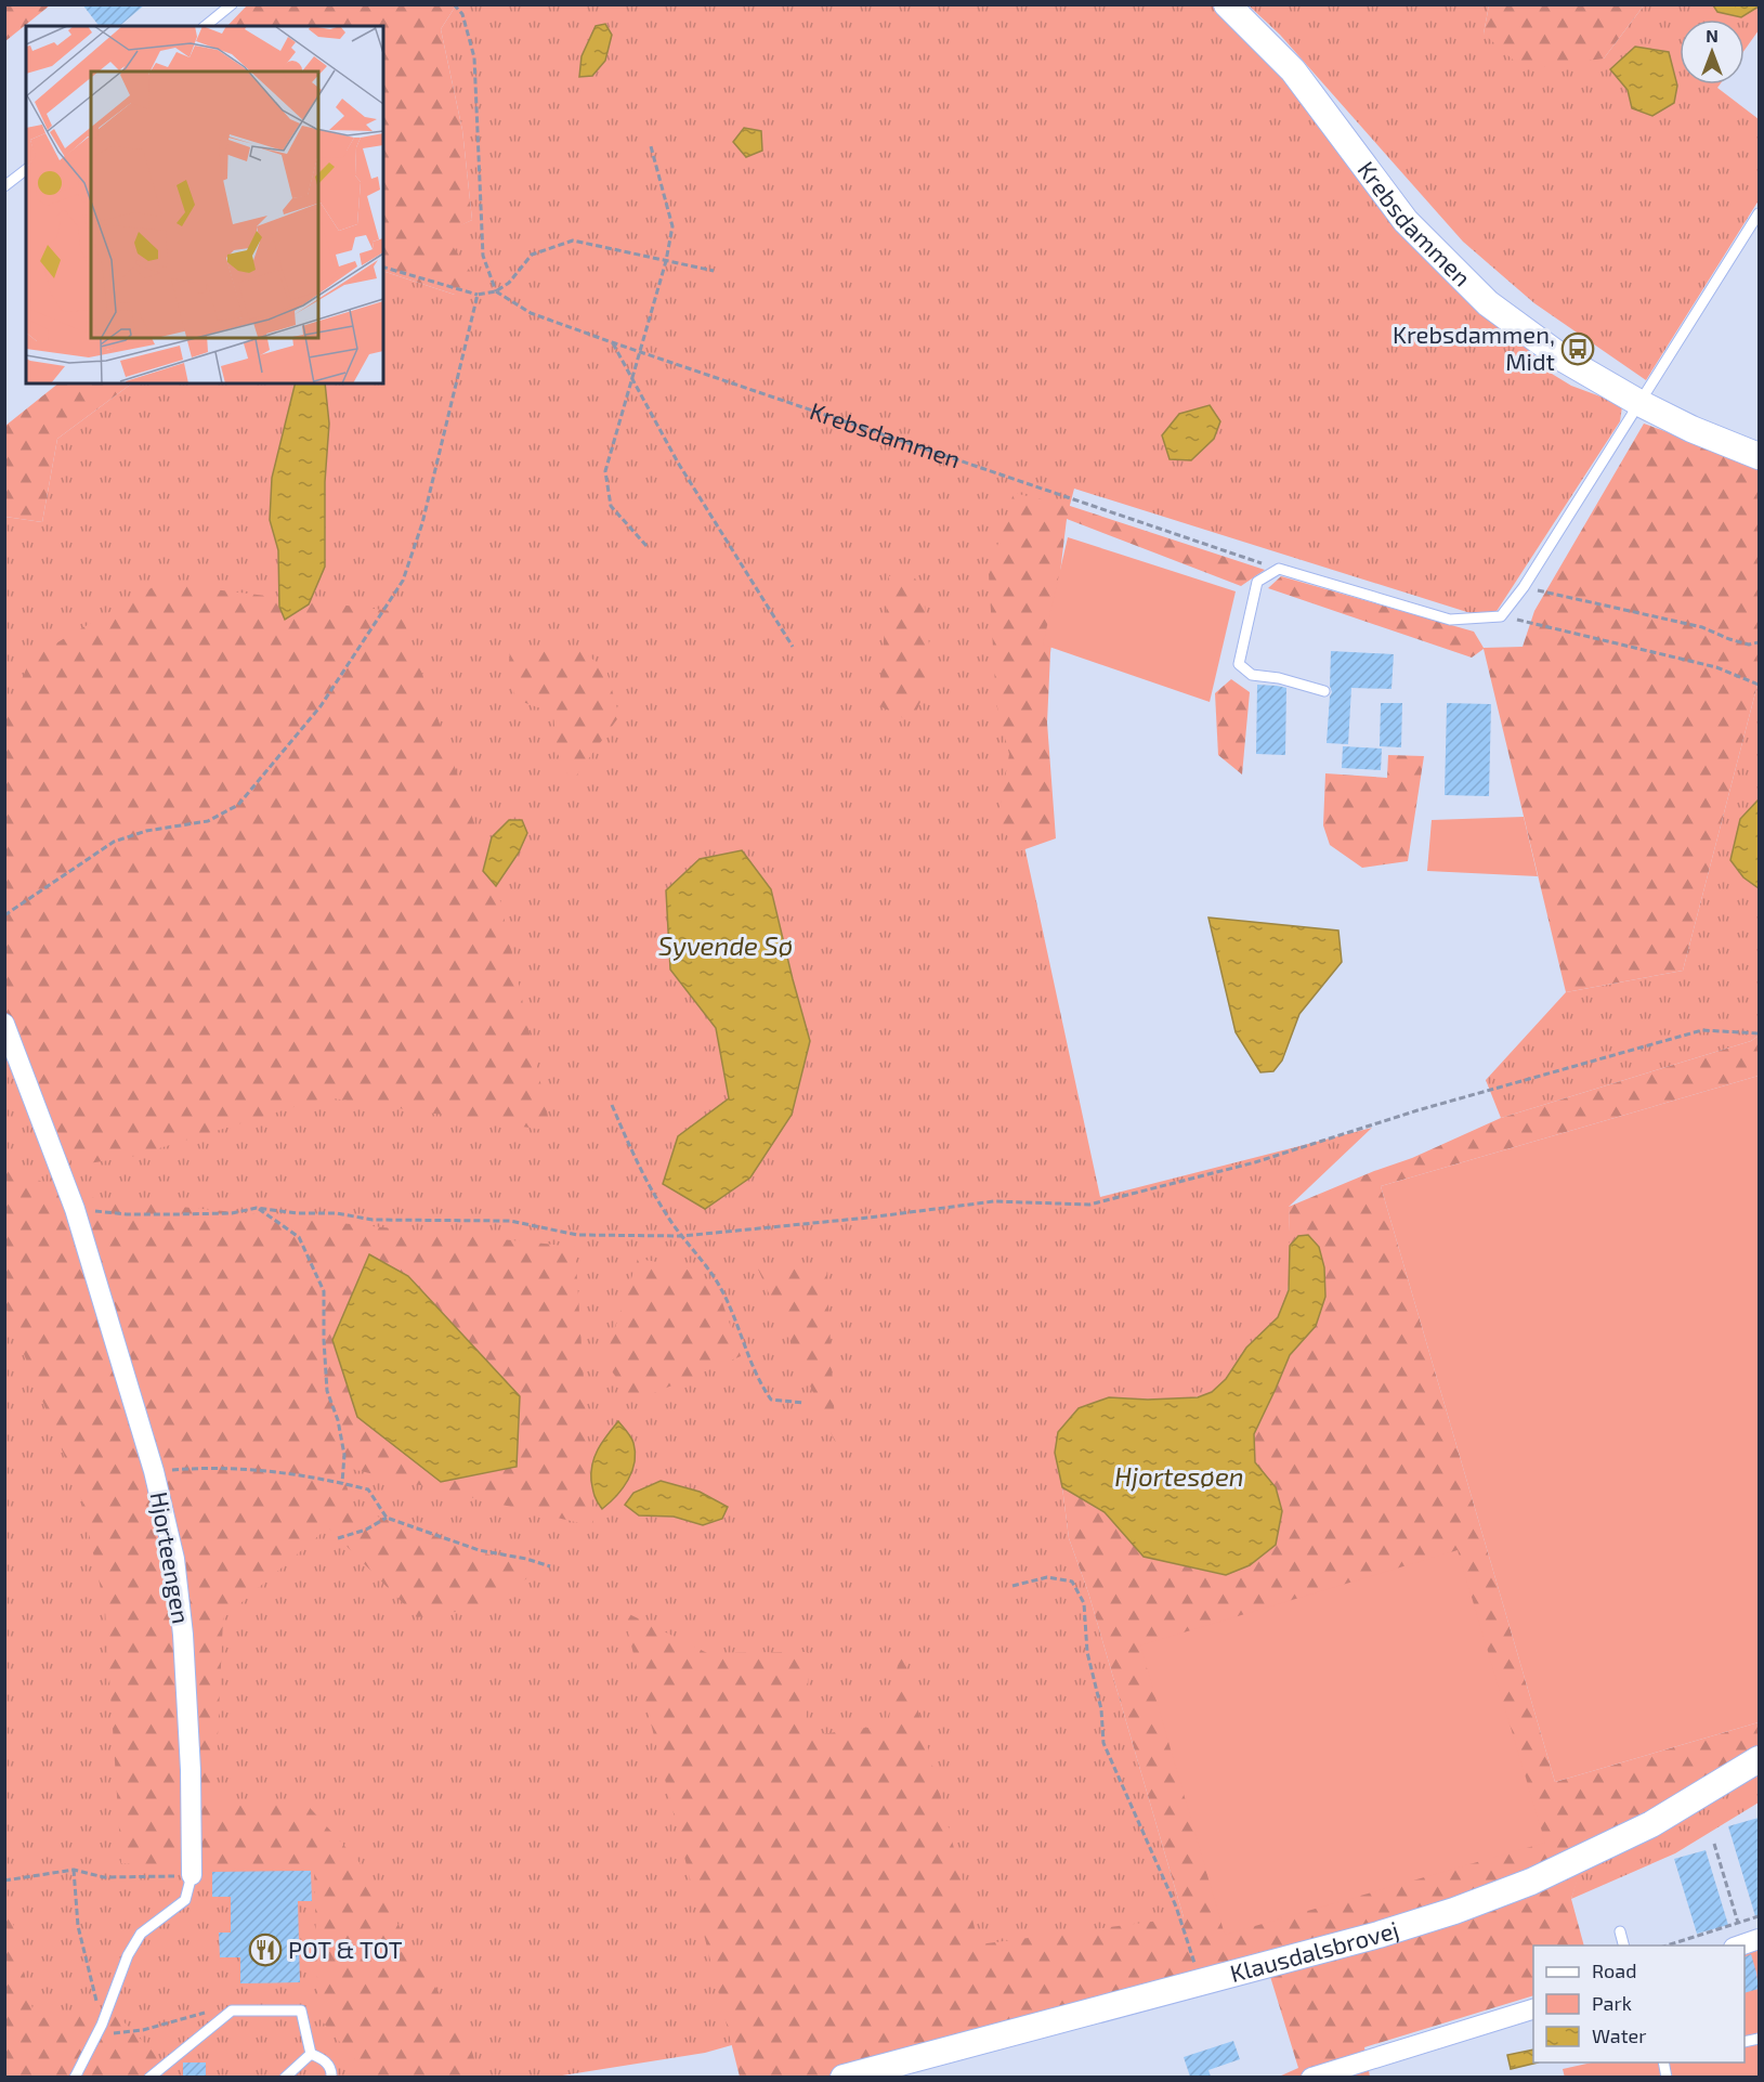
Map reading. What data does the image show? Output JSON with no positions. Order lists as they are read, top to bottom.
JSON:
{
  "streets": {
    "street": ["Krebsdammen", "Hjorteengen", "Klausdalsbrovej"]
  },
  "water": ["Syvende Sø", "Hjortesøen"],
  "places": {
    "bus stop": ["Krebsdammen, Midt"],
    "restaurant": ["POT & TOT"]
  },
  "legend": ["Road", "Park", "Water"],
  "north": "top"
}
